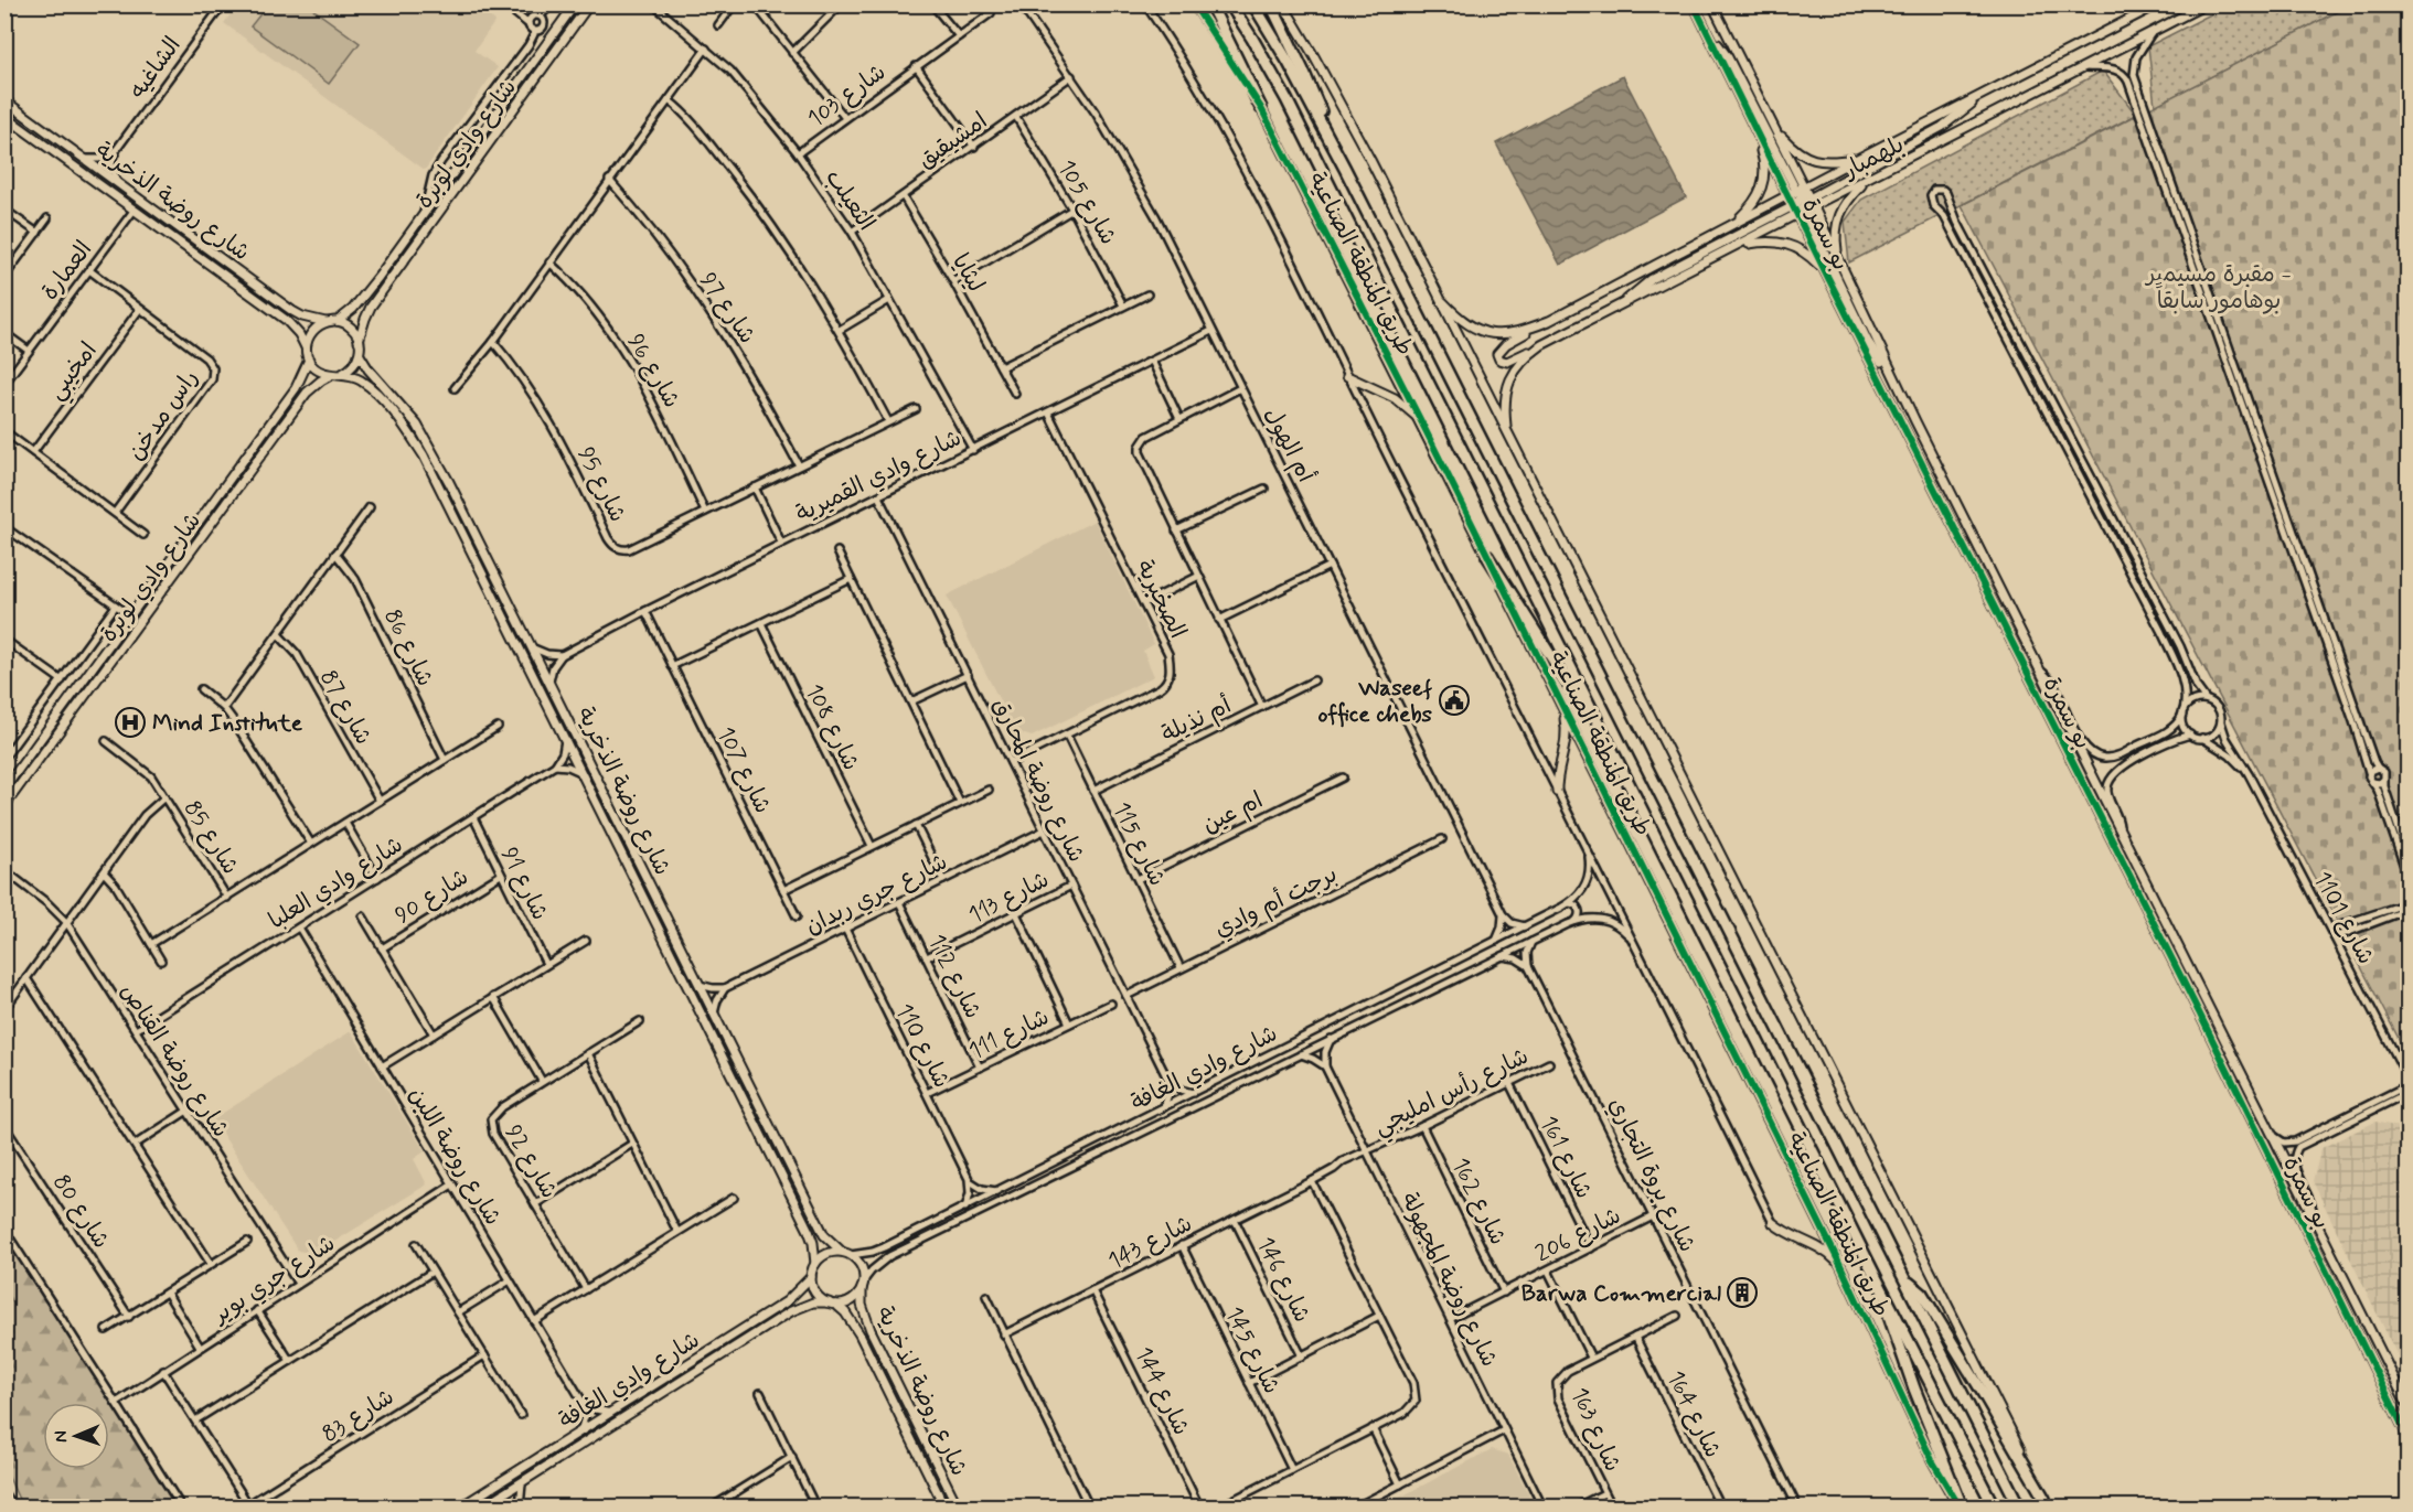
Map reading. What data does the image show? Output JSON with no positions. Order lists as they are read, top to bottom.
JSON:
{
  "streets": {
    "highway": ["طريق المنطقة الصناعية"],
    "street": [
      "الشاغيه",
      "شارع 103",
      "امشيقيق",
      "شارع وادي لوبرة",
      "بلهمبار",
      "الثعيلب",
      "شارع روضة الذخرية",
      "شارع 105",
      "بو سمرة",
      "العمارة",
      "ليثايا",
      "شارع 97",
      "امخيبي",
      "شارع 96",
      "راس مدخن",
      "أم الهول",
      "شارع وادي القميرية",
      "شارع 95",
      "الصخبرية",
      "شارع 86",
      "شارع 87",
      "أم نذيلة",
      "شارع 108",
      "شارع 107",
      "شارع روضة المحارق",
      "ام عين",
      "شارع 85",
      "شارع 115",
      "شارع وادي العلبا",
      "شارع 91",
      "شارع جري ربدان",
      "شارع 90",
      "شارع 113",
      "برجت أم وادي",
      "شارع 1101",
      "شارع 112",
      "شارع 111",
      "شارع 110",
      "شارع روضة القناص",
      "شارع وادي الغافة",
      "شارع رأس امليجي",
      "شارع روضة اللبن",
      "شارع 161",
      "شارع 92",
      "شارع بروة التجاري",
      "شارع 162",
      "شارع 80",
      "شارع 206",
      "شارع 143",
      "شارع جري بوير",
      "شارع 146",
      "شارع روضة المجهولة",
      "شارع 145",
      "شارع 144",
      "شارع 164",
      "شارع 83",
      "شارع 163"
    ]
  },
  "crossings": [
    ["شارع 103", "امشيقيق"],
    ["شارع 103", "الثعيلب"],
    ["امشيقيق", "الثعيلب"],
    ["امشيقيق", "شارع 105"],
    ["امشيقيق", "ليثايا"],
    ["امشيقيق", "أم الهول"],
    ["شارع وادي لوبرة", "شارع روضة الذخرية"],
    ["بلهمبار", "بو سمرة"],
    ["الثعيلب", "شارع وادي القميرية"],
    ["شارع روضة الذخرية", "العمارة"],
    ["شارع روضة الذخرية", "شارع وادي الغافة"],
    ["العمارة", "راس مدخن"],
    ["شارع 97", "شارع 95"],
    ["امخيبي", "راس مدخن"],
    ["شارع 96", "شارع 95"],
    ["أم الهول", "شارع وادي القميرية"],
    ["شارع وادي القميرية", "الصخبرية"],
    ["شارع وادي القميرية", "شارع 107"],
    ["شارع وادي القميرية", "شارع روضة المحارق"],
    ["الصخبرية", "شارع روضة المحارق"],
    ["الصخبرية", "شارع 115"],
    ["أم نذيلة", "شارع 115"],
    ["شارع روضة المحارق", "شارع جري ربدان"],
    ["شارع روضة المحارق", "شارع 113"],
    ["شارع روضة المحارق", "برجت أم وادي"],
    ["ام عين", "شارع 115"],
    ["شارع 85", "شارع روضة القناص"],
    ["شارع 115", "برجت أم وادي"],
    ["شارع وادي العلبا", "شارع 91"],
    ["شارع وادي العلبا", "شارع روضة القناص"],
    ["شارع وادي العلبا", "شارع روضة اللبن"],
    ["شارع 91", "شارع 90"],
    ["شارع جري ربدان", "شارع 112"],
    ["شارع جري ربدان", "شارع 110"],
    ["شارع 113", "شارع 112"],
    ["شارع 113", "شارع 111"],
    ["شارع 112", "شارع 111"],
    ["شارع 111", "شارع 110"],
    ["شارع روضة القناص", "شارع جري بوير"],
    ["شارع رأس امليجي", "شارع 161"],
    ["شارع رأس امليجي", "شارع 162"],
    ["شارع رأس امليجي", "شارع 143"],
    ["شارع رأس امليجي", "شارع روضة المجهولة"],
    ["شارع روضة اللبن", "شارع جري بوير"],
    ["شارع 161", "شارع 206"],
    ["شارع بروة التجاري", "شارع 206"],
    ["شارع 162", "شارع 206"],
    ["شارع 206", "شارع روضة المجهولة"],
    ["شارع 206", "شارع 163"],
    ["شارع 143", "شارع 146"],
    ["شارع 143", "شارع روضة المجهولة"],
    ["شارع 143", "شارع 145"],
    ["شارع 143", "شارع 144"],
    ["شارع جري بوير", "شارع 83"],
    ["شارع 164", "شارع 163"]
  ],
  "parks": ["مقبرة مسيمير - بوهامور سابقاً"],
  "places": {
    "public building": ["Waseef office chebs"],
    "hospital": ["Mind Institute"],
    "building": ["Barwa Commercial"]
  },
  "north": "left"
}
